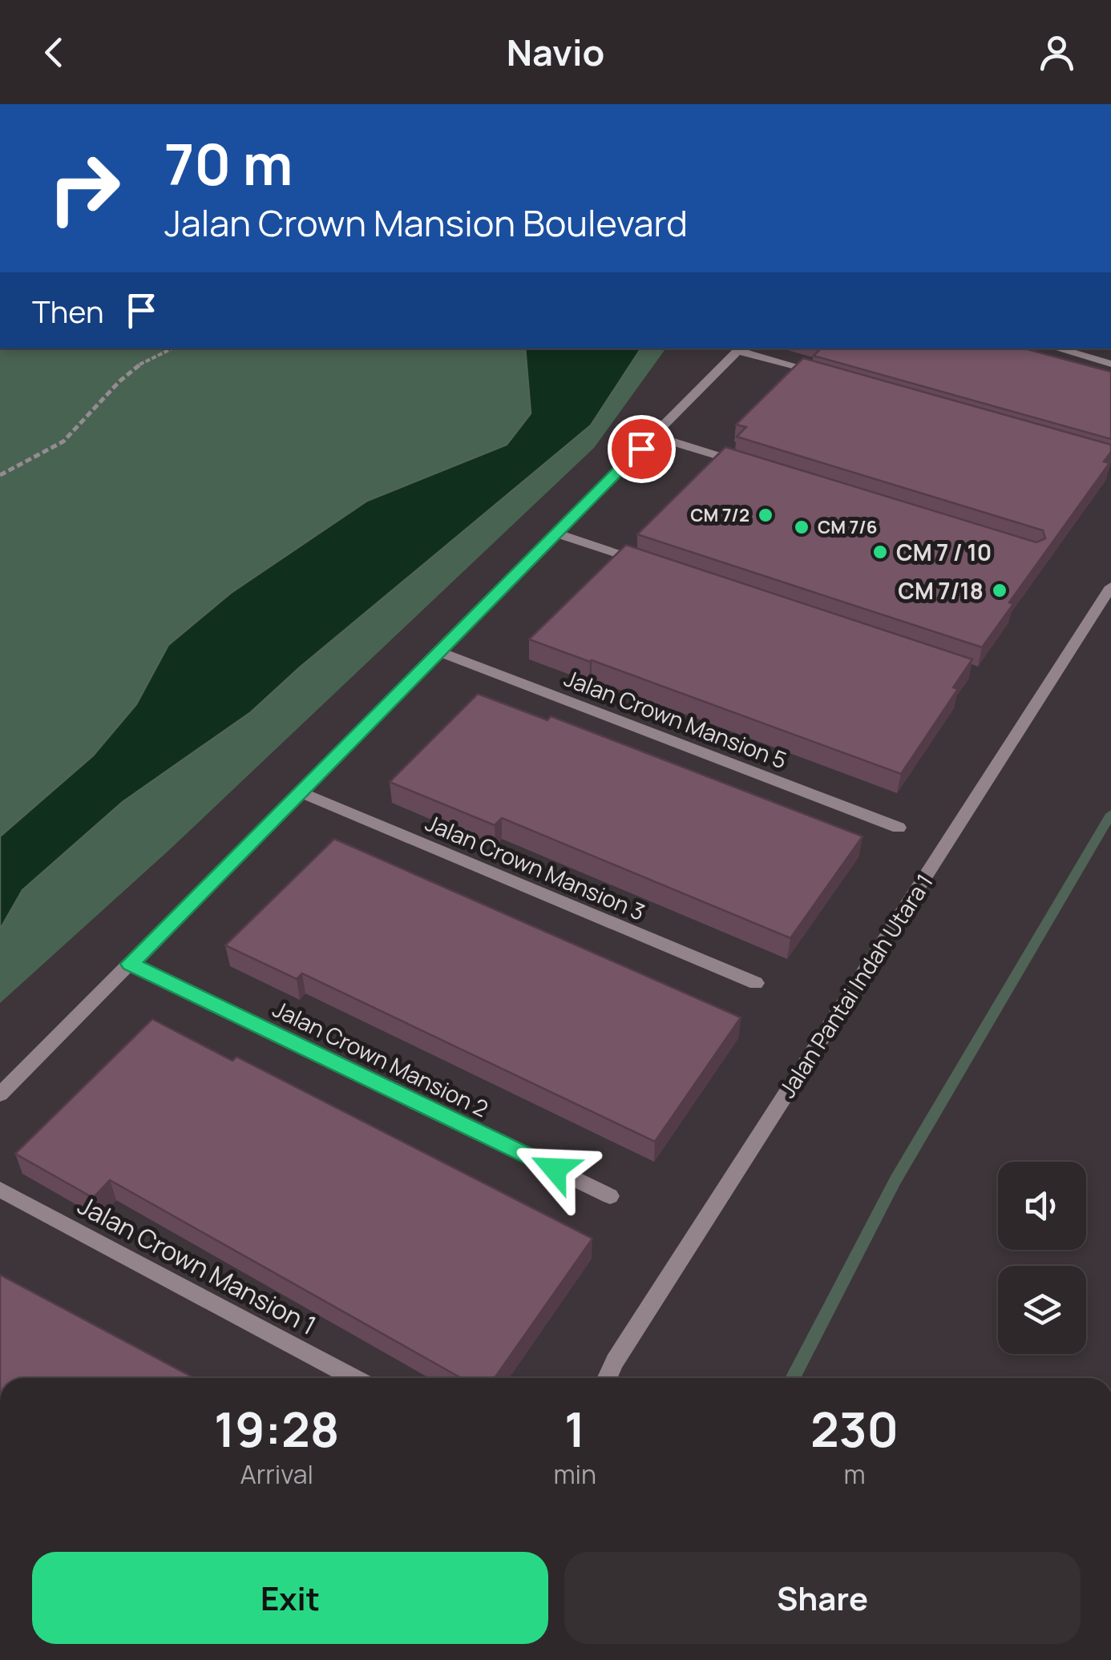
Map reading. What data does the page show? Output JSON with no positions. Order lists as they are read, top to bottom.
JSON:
{
  "streets": {
    "street": [
      "Jalan Crown Mansion 5",
      "Jalan Crown Mansion 3",
      "Jalan Pantai Indah Utara 1",
      "Jalan Crown Mansion 2",
      "Jalan Crown Mansion 1"
    ]
  },
  "places": [
    "CM 7/2",
    "CM 7/6",
    "CM 7 / 10",
    "CM 7/18"
  ],
  "page": {
    "header": "Navio",
    "turn": ["70 m", "Jalan Crown Mansion Boulevard"],
    "then": "Then",
    "eta": [
      "19:28",
      "Arrival",
      "1",
      "min",
      "230",
      "m"
    ],
    "buttons": ["Exit", "Share"]
  }
}
